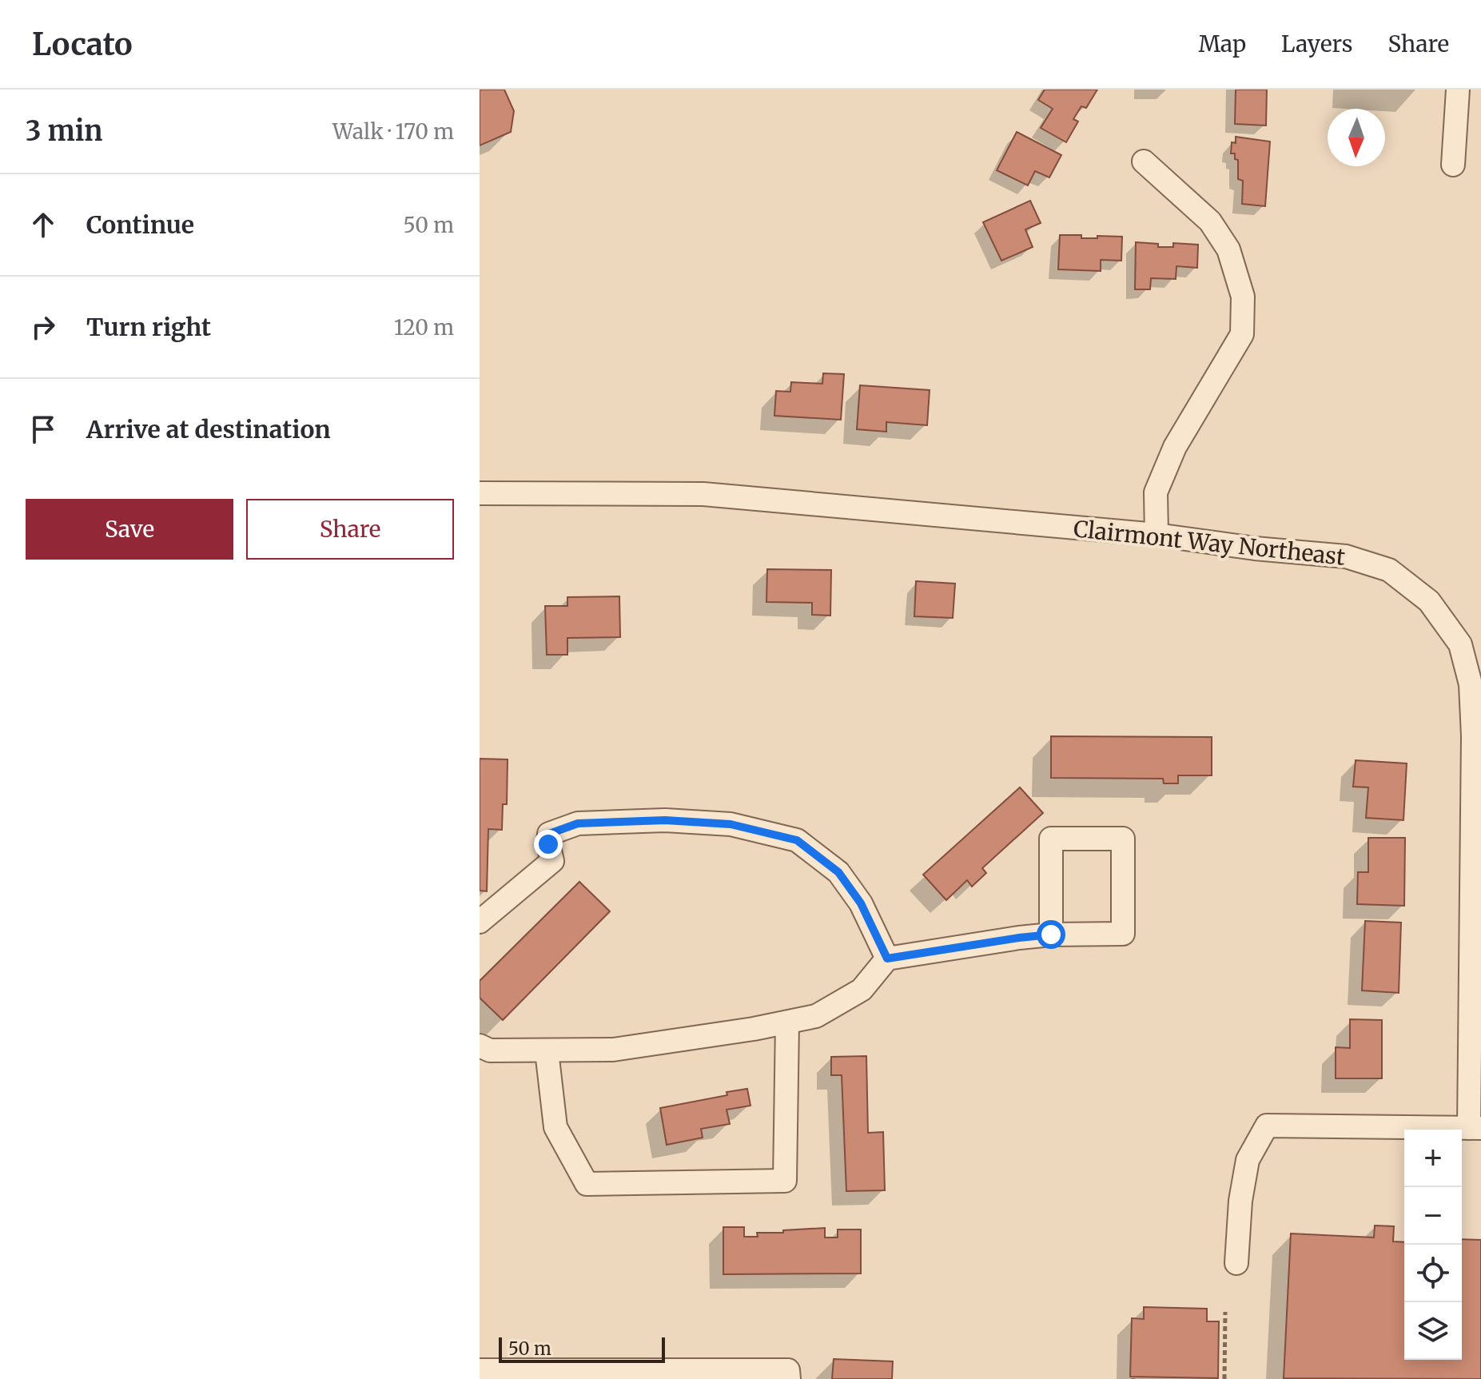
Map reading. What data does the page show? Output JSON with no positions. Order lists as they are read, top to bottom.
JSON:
{
  "streets": {
    "street": ["Clairmont Way Northeast"]
  },
  "scale_bar": "50 m",
  "north": "bottom",
  "page": {
    "header": "Locato",
    "nav": ["Map", "Layers", "Share"],
    "heading": ["3 min", "Walk · 170 m"],
    "list": [
      ["Continue", "50 m"],
      ["Turn right", "120 m"],
      "Arrive at destination"
    ],
    "buttons": ["Save", "Share"],
    "map_buttons": ["+", "−"],
    "scale": "50 m"
  }
}
